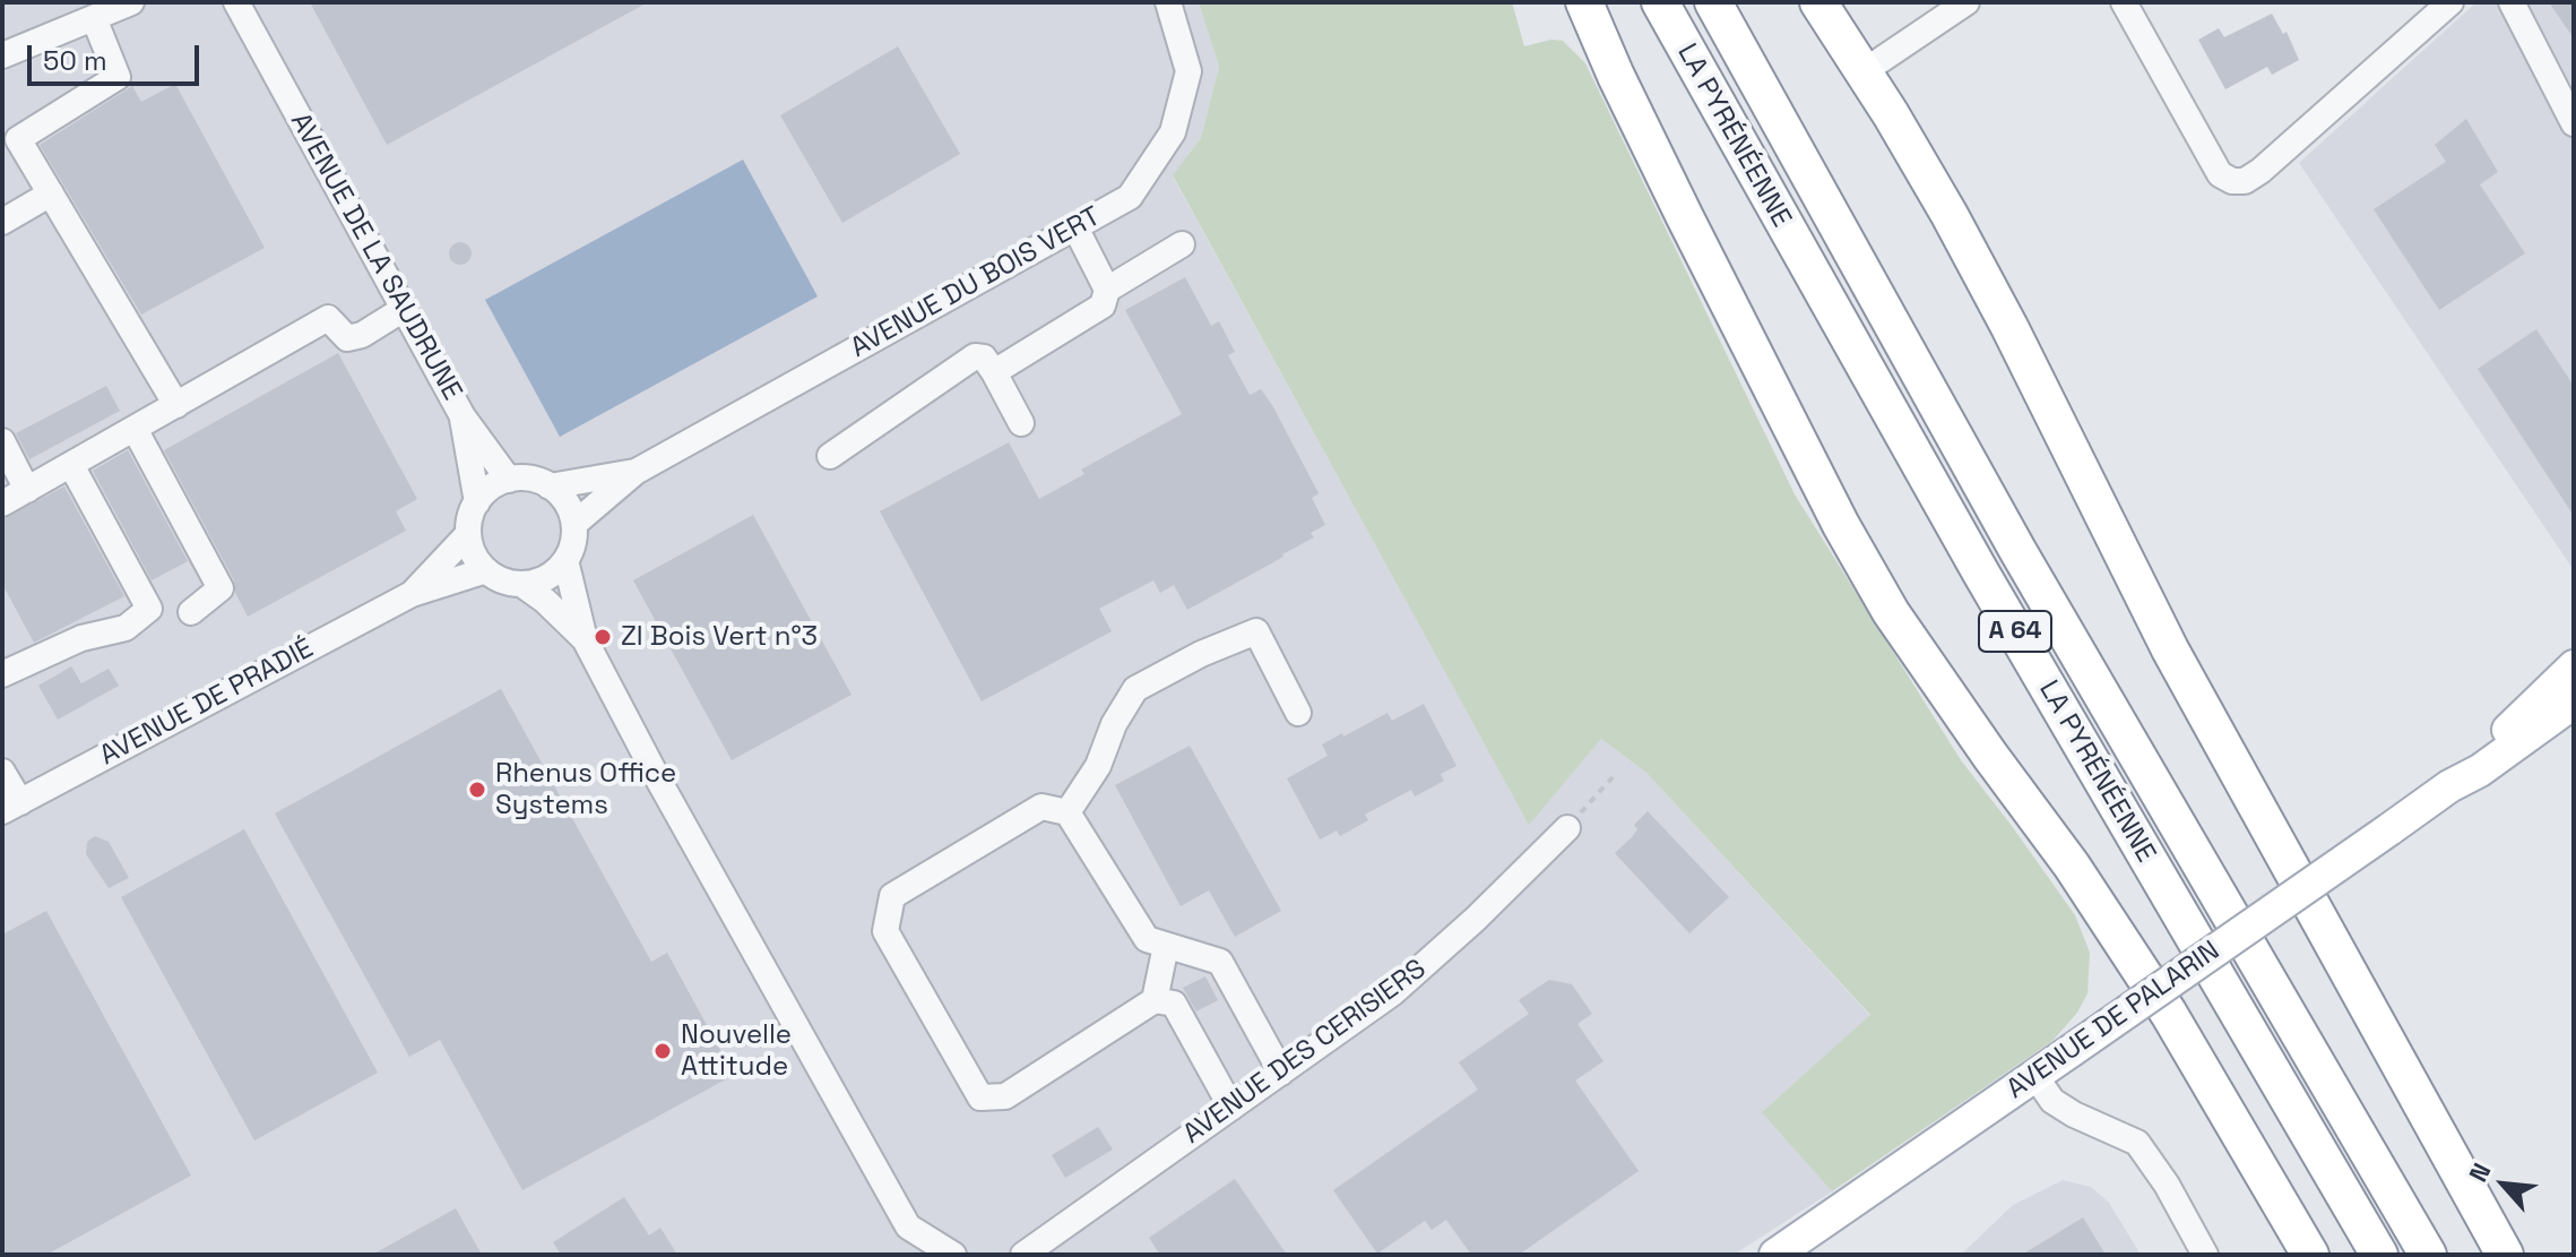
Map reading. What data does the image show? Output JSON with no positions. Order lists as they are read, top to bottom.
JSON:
{
  "streets": {
    "highway": ["LA PYRÉNÉENNE", "A 64"],
    "main road": ["AVENUE DE PALARIN"],
    "street": [
      "AVENUE DE LA SAUDRUNE",
      "AVENUE DU BOIS VERT",
      "AVENUE DE PRADIÉ",
      "AVENUE DES CERISIERS"
    ]
  },
  "crossings": [
    ["AVENUE DE LA SAUDRUNE", "AVENUE DU BOIS VERT"],
    ["AVENUE DE LA SAUDRUNE", "AVENUE DE PRADIÉ"],
    ["AVENUE DU BOIS VERT", "AVENUE DE PRADIÉ"]
  ],
  "places": ["ZI Bois Vert n°3", "Rhenus Office Systems", "Nouvelle Attitude"],
  "scale_bar": "50 m",
  "north": "top left"
}
